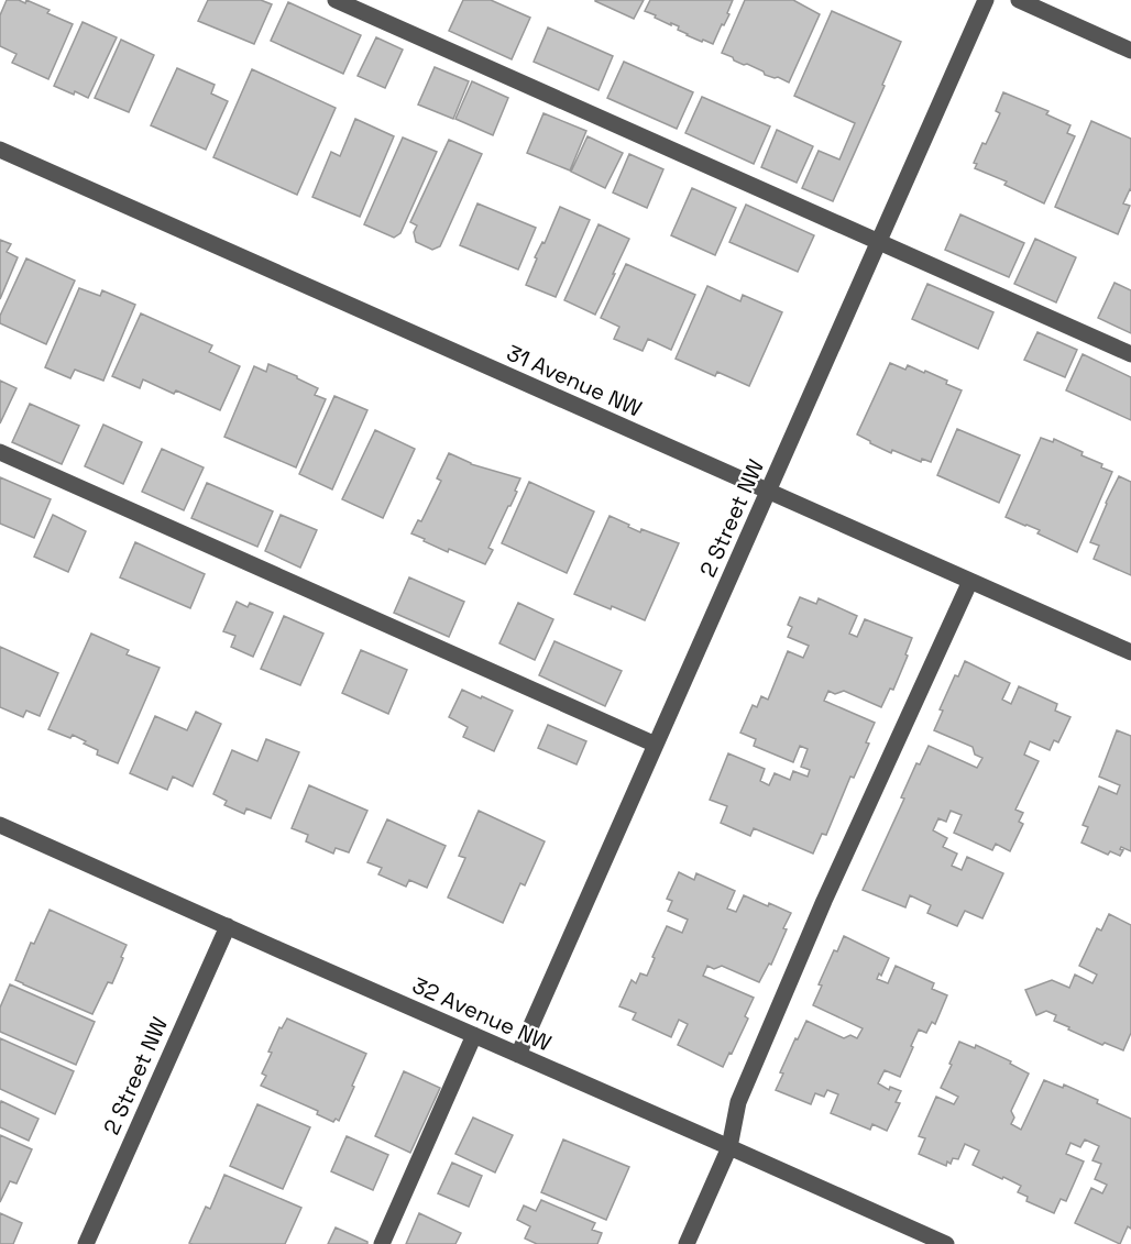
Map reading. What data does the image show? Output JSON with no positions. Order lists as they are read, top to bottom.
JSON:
{
  "streets": {
    "street": ["31 Avenue NW", "2 Street NW", "32 Avenue NW"]
  },
  "crossings": [
    ["31 Avenue NW", "2 Street NW"],
    ["2 Street NW", "32 Avenue NW"]
  ]
}
